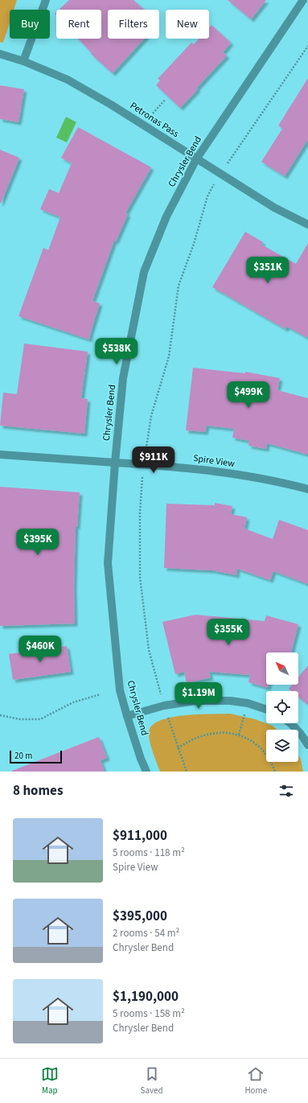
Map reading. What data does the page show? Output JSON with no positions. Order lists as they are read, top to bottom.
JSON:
{
  "streets": {
    "street": ["Petronas Pass", "Chrysler Bend", "Spire View"]
  },
  "crossings": [
    ["Petronas Pass", "Chrysler Bend"],
    ["Chrysler Bend", "Spire View"]
  ],
  "scale_bar": "20 m",
  "north": "top left",
  "page": {
    "chip": [
      "Buy",
      "Rent",
      "Filters",
      "New"
    ],
    "price": [
      "$351K",
      "$538K",
      "$499K",
      "$911K",
      "$395K",
      "$355K",
      "$460K",
      "$1.19M"
    ],
    "scale": "20 m",
    "heading": "8 homes",
    "list": [
      {
        "name": "$911,000",
        "note": "5 rooms · 118 m² · Spire View"
      },
      {
        "name": "$395,000",
        "note": "2 rooms · 54 m² · Chrysler Bend"
      },
      {
        "name": "$1,190,000",
        "note": "5 rooms · 158 m² · Chrysler Bend"
      }
    ],
    "tabs": ["Map", "Saved", "Home"]
  }
}
